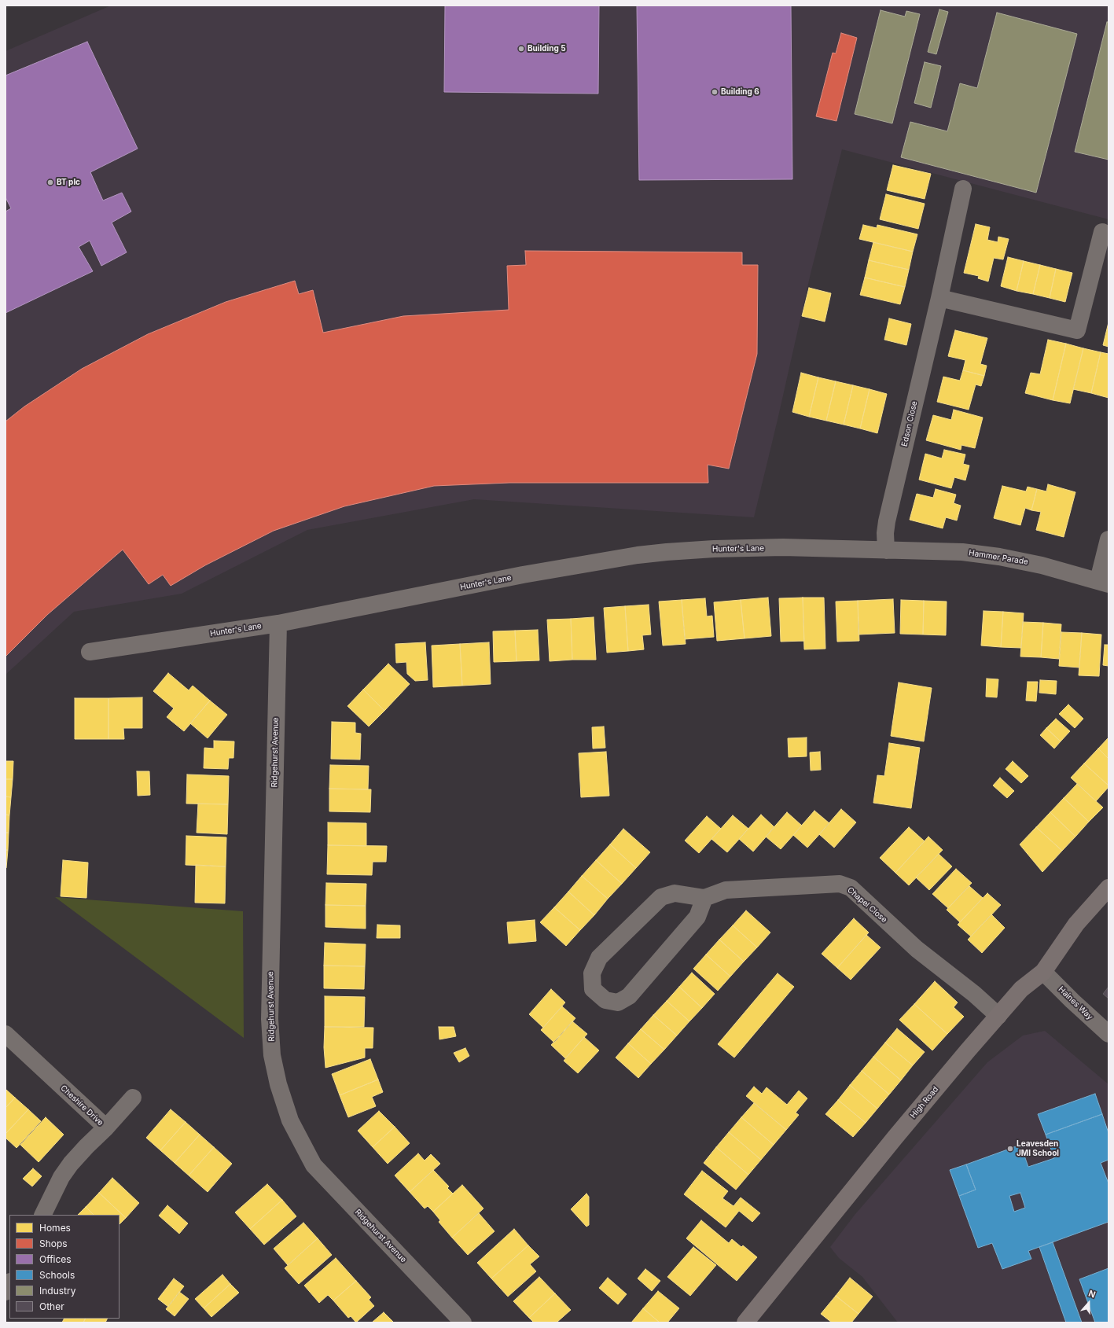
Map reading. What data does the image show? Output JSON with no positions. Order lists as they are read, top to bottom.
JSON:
{
  "streets": {
    "street": [
      "Edson Close",
      "Hunter's Lane",
      "Hammer Parade",
      "Ridgehurst Avenue",
      "Chapel Close",
      "Haines Way",
      "High Road",
      "Cheshire Drive"
    ]
  },
  "crossings": [
    ["Edson Close", "Hunter's Lane"],
    ["Edson Close", "Hammer Parade"],
    ["Hunter's Lane", "Hammer Parade"],
    ["Hunter's Lane", "Ridgehurst Avenue"],
    ["Chapel Close", "High Road"],
    ["Haines Way", "High Road"]
  ],
  "places": [
    "Building 5",
    "Building 6",
    "BT plc",
    "Leavesden JMI School"
  ],
  "legend": [
    "Homes",
    "Shops",
    "Offices",
    "Schools",
    "Industry",
    "Other"
  ],
  "north": "top"
}
